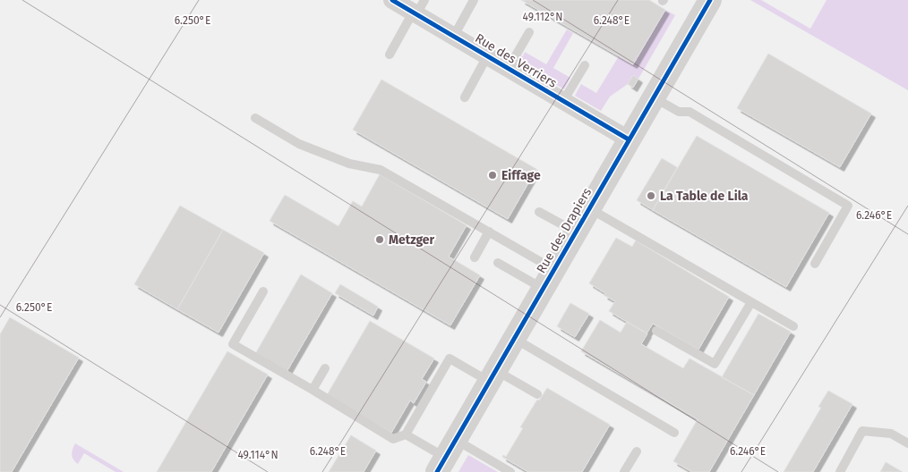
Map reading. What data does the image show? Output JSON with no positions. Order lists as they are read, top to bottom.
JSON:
{
  "streets": {
    "street": ["Rue des Verriers", "Rue des Drapiers"]
  },
  "crossings": [
    ["Rue des Verriers", "Rue des Drapiers"]
  ],
  "places": ["Eiffage", "La Table de Lila", "Metzger"],
  "coordinates": [
    "49.112°N",
    "6.250°E",
    "6.248°E",
    "6.246°E",
    "49.114°N"
  ]
}
